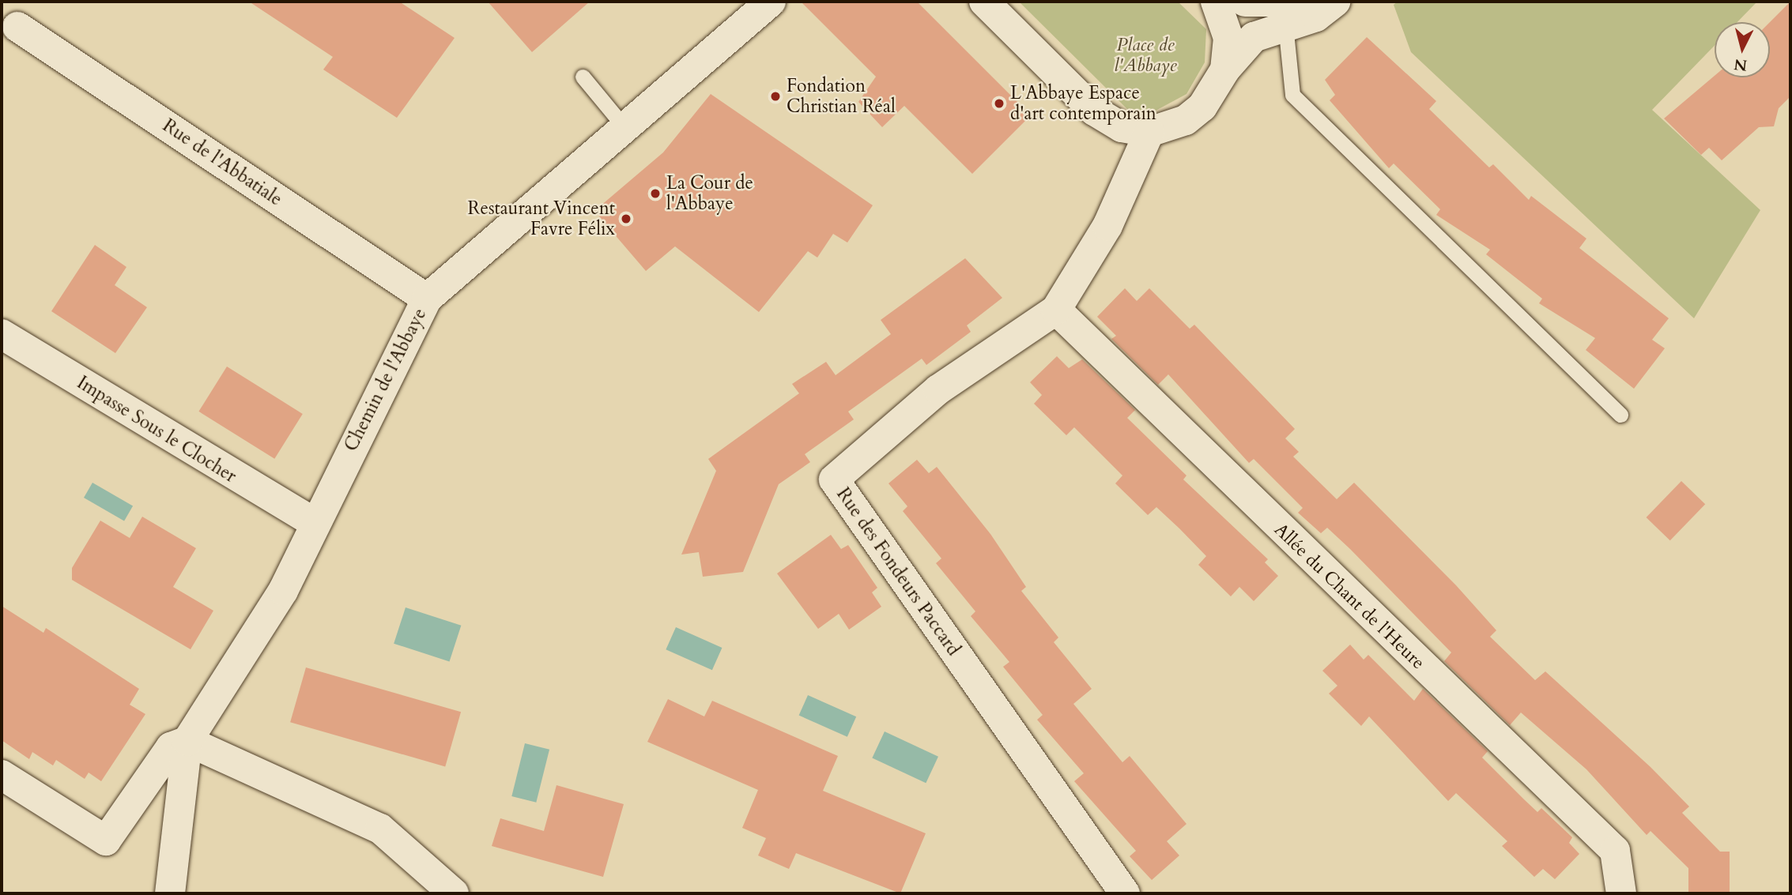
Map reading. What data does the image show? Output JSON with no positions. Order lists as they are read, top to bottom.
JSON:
{
  "streets": {
    "street": [
      "Rue de l'Abbatiale",
      "Chemin de l'Abbaye",
      "Impasse Sous le Clocher",
      "Rue des Fondeurs Paccard",
      "Allée du Chant de l'Heure"
    ]
  },
  "crossings": [
    ["Rue de l'Abbatiale", "Chemin de l'Abbaye"],
    ["Chemin de l'Abbaye", "Impasse Sous le Clocher"],
    ["Rue des Fondeurs Paccard", "Allée du Chant de l'Heure"]
  ],
  "parks": ["Place de l'Abbaye"],
  "places": [
    "Fondation Christian Réal",
    "L'Abbaye Espace d'art contemporain",
    "La Cour de l'Abbaye",
    "Restaurant Vincent Favre Félix"
  ],
  "north": "bottom"
}
